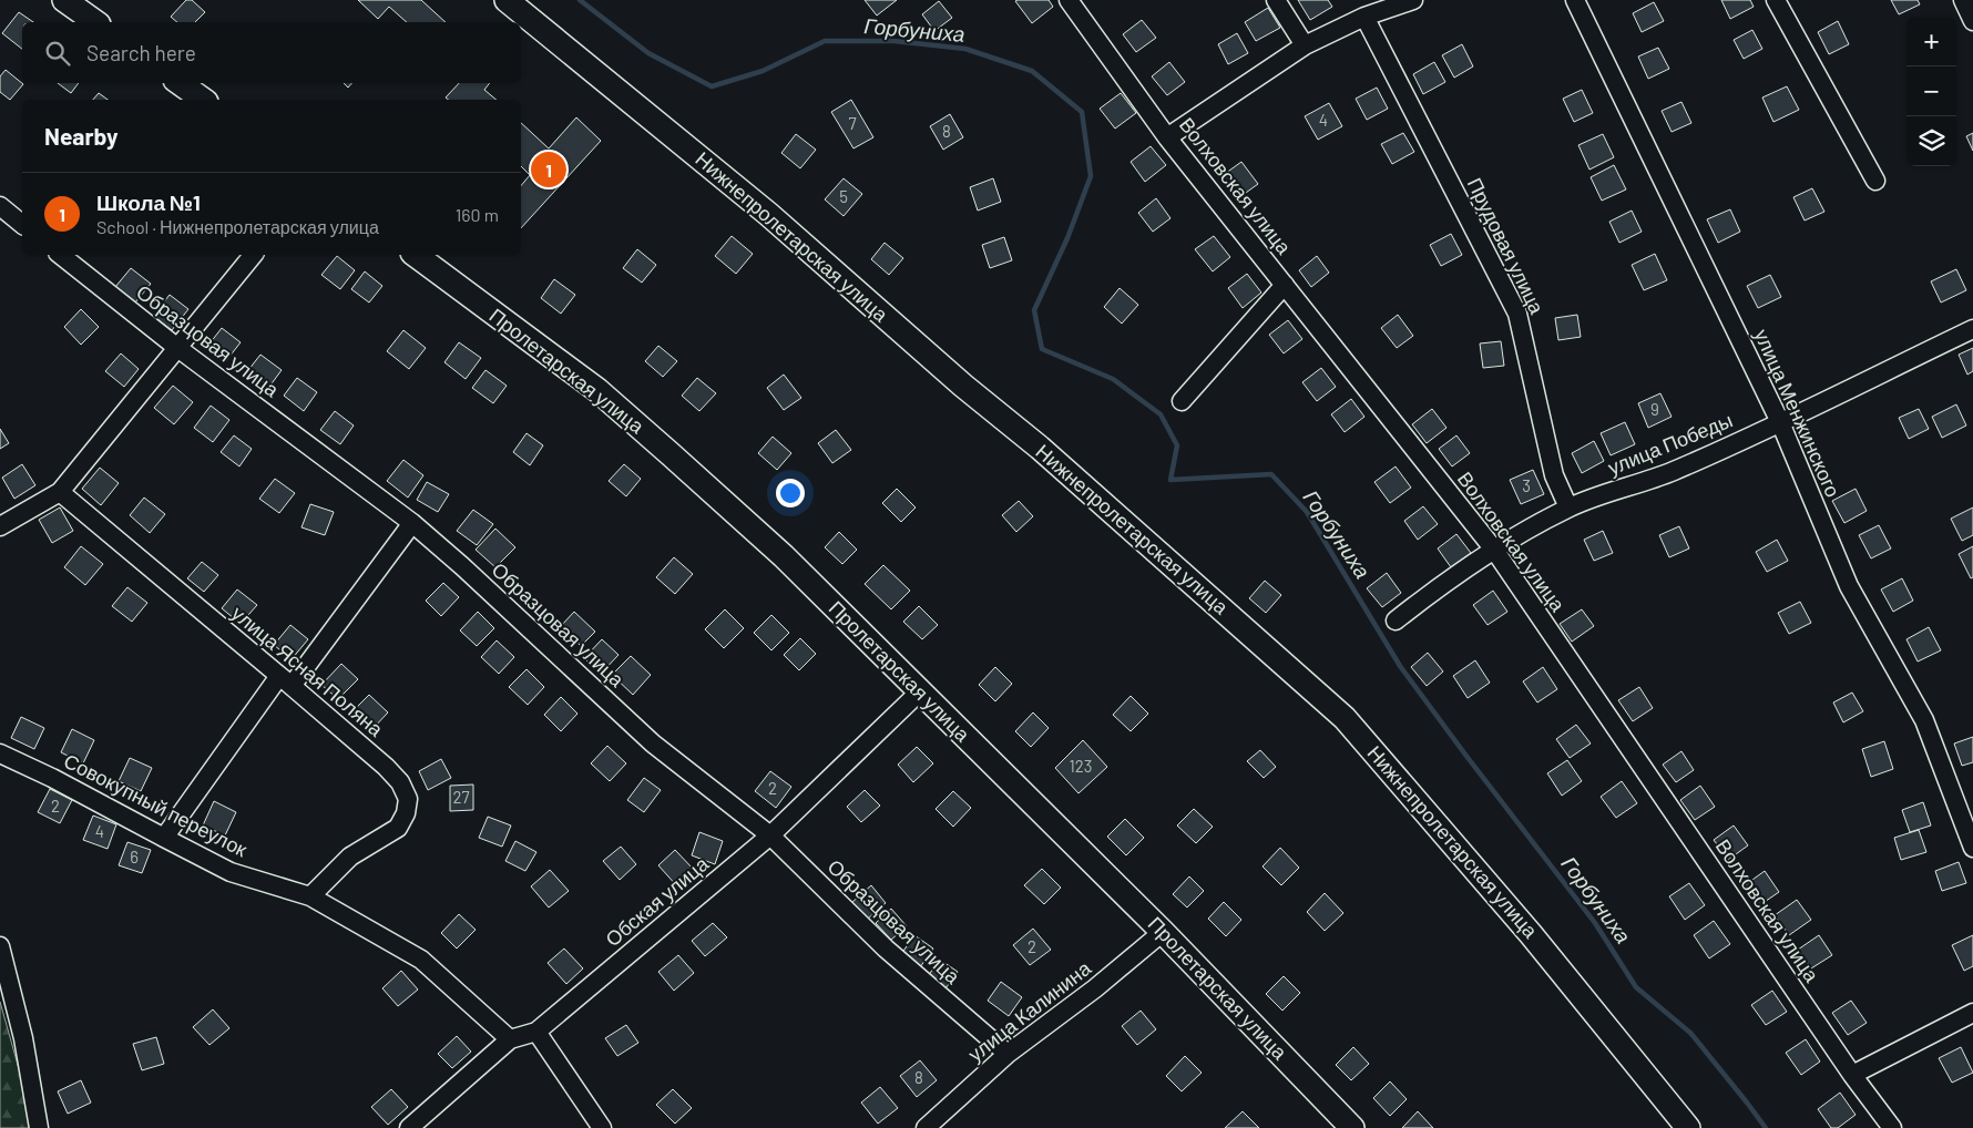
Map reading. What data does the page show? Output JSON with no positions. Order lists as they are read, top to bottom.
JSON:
{
  "streets": {
    "main road": ["Нижнепролетарская улица", "Пролетарская улица"],
    "street": [
      "Волховская улица",
      "Прудовая улица",
      "Образцовая улица",
      "улица Менжинского",
      "улица Победы",
      "улица Ясная Поляна",
      "Совокупный переулок",
      "Обская улица",
      "улица Калинина"
    ]
  },
  "crossings": [
    ["Волховская улица", "улица Победы"],
    ["Прудовая улица", "улица Победы"],
    ["Образцовая улица", "Обская улица"],
    ["Образцовая улица", "улица Калинина"],
    ["Пролетарская улица", "Обская улица"],
    ["Пролетарская улица", "улица Калинина"],
    ["улица Менжинского", "улица Победы"],
    ["улица Ясная Поляна", "Совокупный переулок"],
    ["Совокупный переулок", "Обская улица"]
  ],
  "water": ["Горбуниха"],
  "house_numbers": [
    "4",
    "7",
    "8",
    "5",
    "9",
    "3",
    "123",
    "2",
    "27",
    "2",
    "4",
    "6",
    "2",
    "8"
  ],
  "page": {
    "map_buttons": ["+", "−"],
    "search": "Search here",
    "heading": "Nearby",
    "pins": "1",
    "list": [
      {
        "mark": "1",
        "name": "Школа №1",
        "note": "School · Нижнепролетарская улица",
        "value": "160 m"
      }
    ]
  }
}
